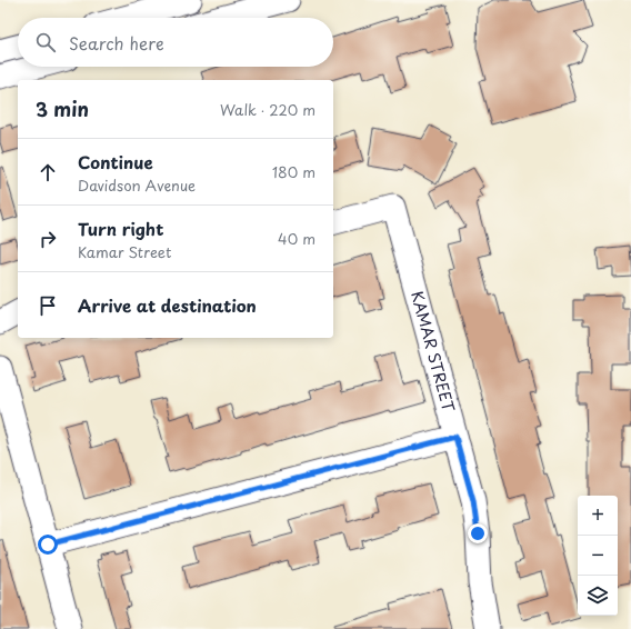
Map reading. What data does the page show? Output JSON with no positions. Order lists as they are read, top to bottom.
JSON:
{
  "streets": {
    "street": ["KAMAR STREET"]
  },
  "page": {
    "search": "Search here",
    "heading": ["3 min", "Walk · 220 m"],
    "list": [
      ["Continue", "Davidson Avenue", "180 m"],
      ["Turn right", "Kamar Street", "40 m"],
      "Arrive at destination"
    ],
    "map_buttons": ["+", "−"]
  }
}
